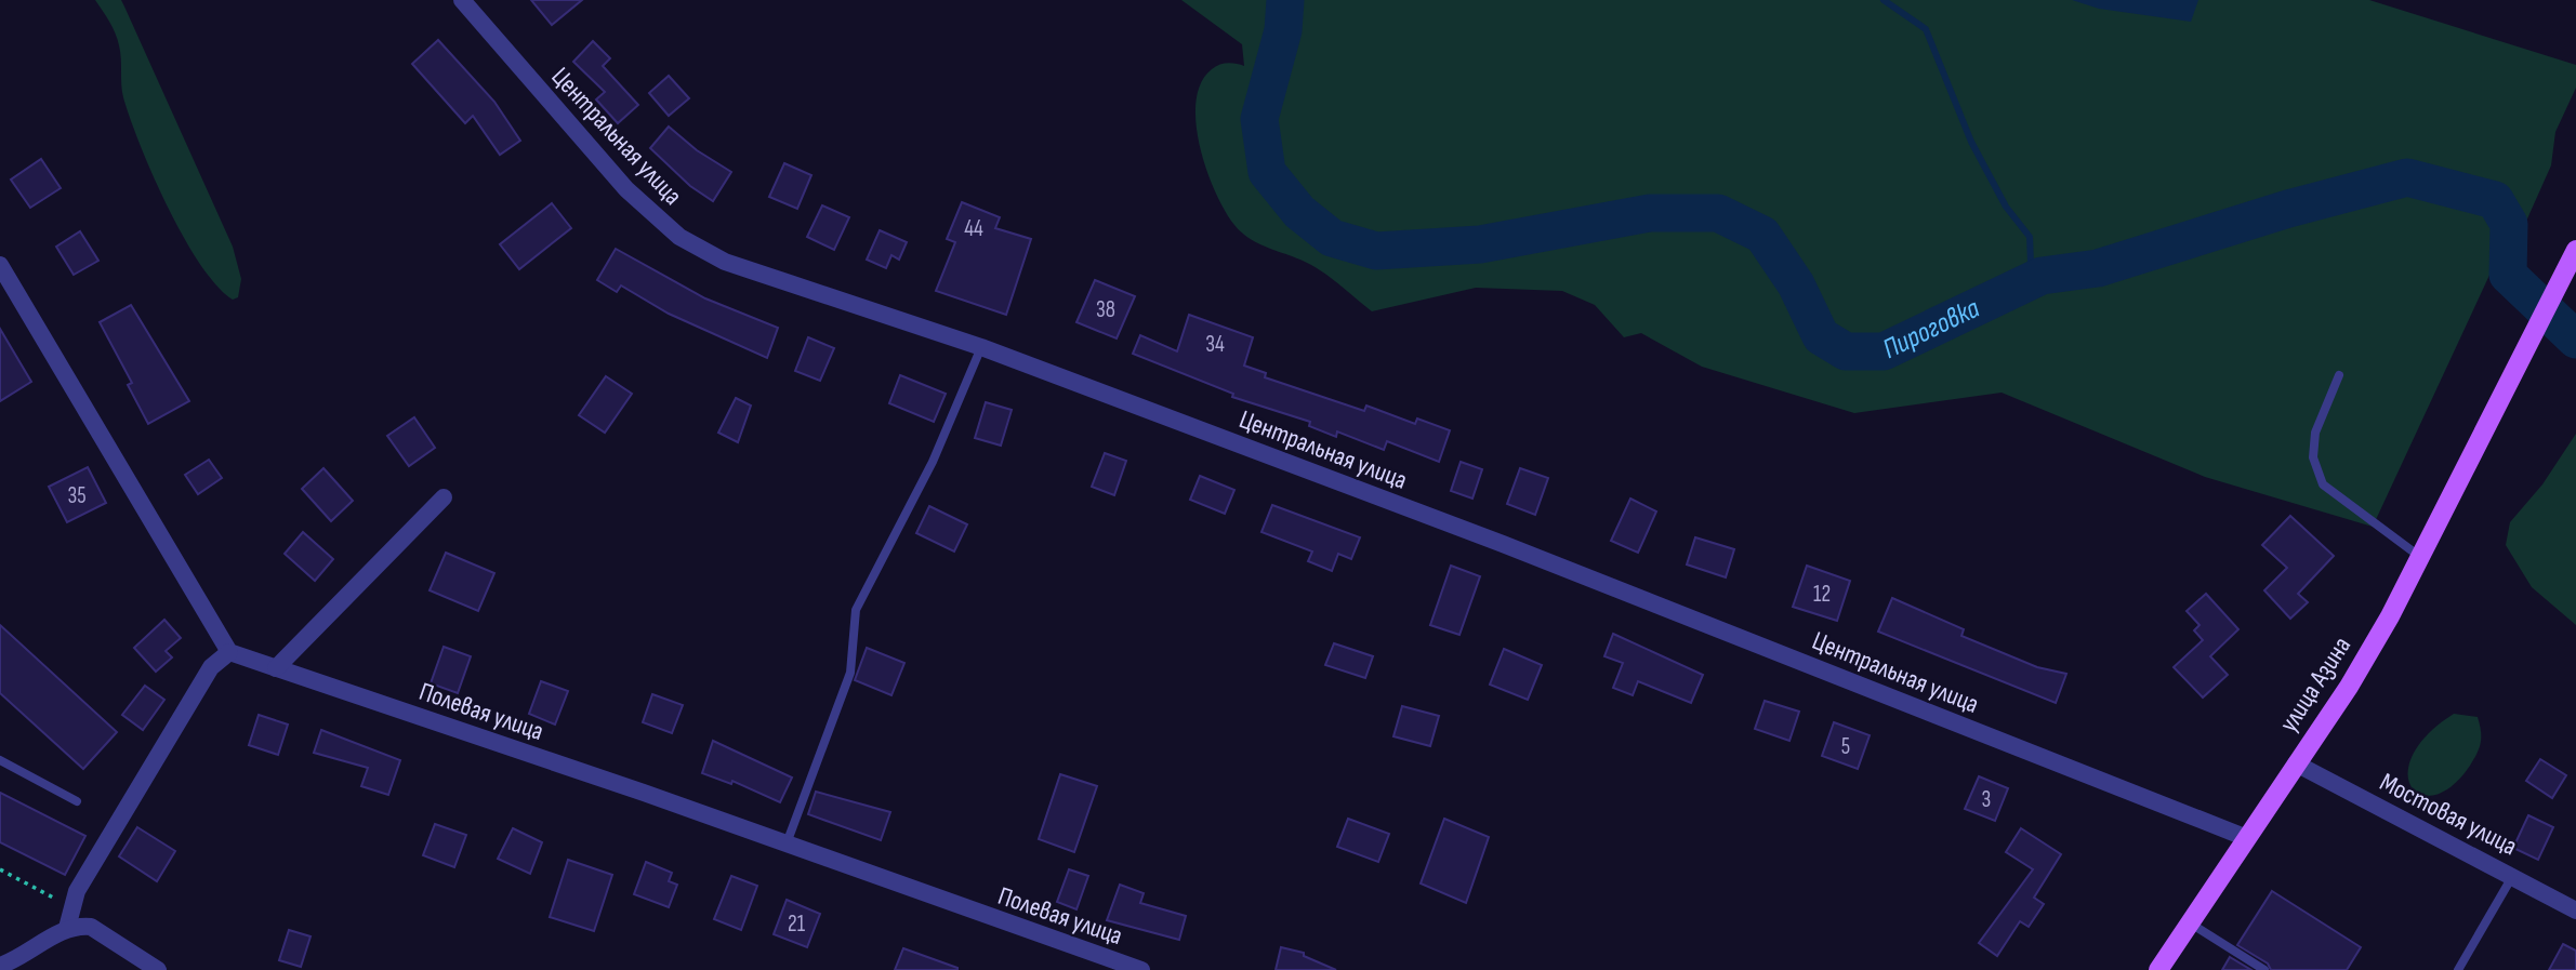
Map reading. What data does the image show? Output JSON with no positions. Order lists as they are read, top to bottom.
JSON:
{
  "streets": {
    "main road": ["улица Азина"],
    "street": ["Центральная улица", "Полевая улица", "Мостовая улица"]
  },
  "crossings": [
    ["Центральная улица", "улица Азина"],
    ["улица Азина", "Мостовая улица"]
  ],
  "water": ["Пироговка"],
  "house_numbers": [
    "44",
    "38",
    "34",
    "35",
    "12",
    "5",
    "3",
    "21"
  ]
}
